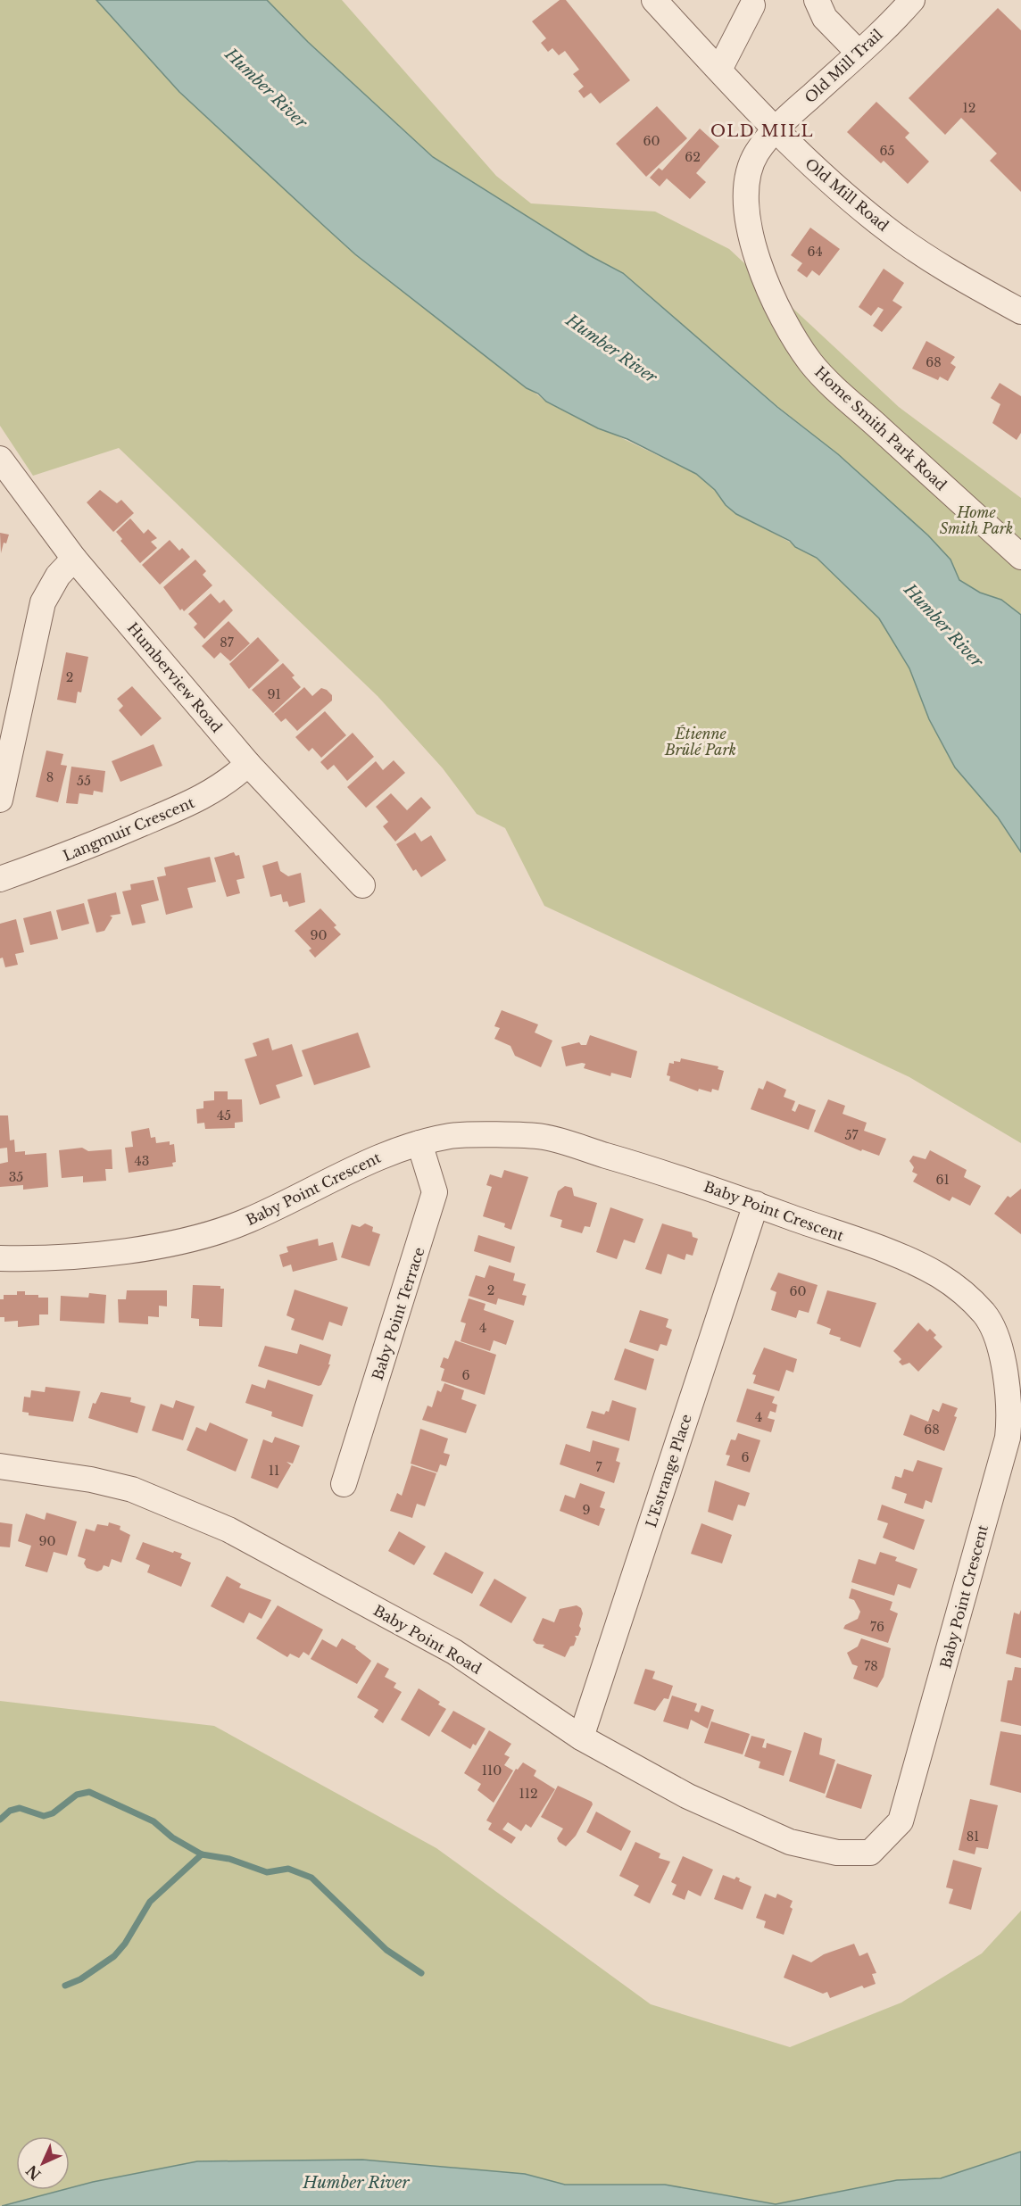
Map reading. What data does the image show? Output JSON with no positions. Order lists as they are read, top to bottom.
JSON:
{
  "streets": {
    "street": [
      "Old Mill Trail",
      "Old Mill Road",
      "Home Smith Park Road",
      "Humberview Road",
      "Langmuir Crescent",
      "Baby Point Crescent",
      "Baby Point Terrace",
      "L'Estrange Place",
      "Baby Point Road"
    ]
  },
  "crossings": [
    ["Old Mill Trail", "Old Mill Road"],
    ["Old Mill Trail", "Home Smith Park Road"],
    ["Old Mill Road", "Home Smith Park Road"],
    ["Humberview Road", "Langmuir Crescent"],
    ["Baby Point Crescent", "Baby Point Terrace"],
    ["Baby Point Crescent", "L'Estrange Place"],
    ["Baby Point Crescent", "Baby Point Road"],
    ["L'Estrange Place", "Baby Point Road"]
  ],
  "districts": ["OLD MILL"],
  "water": ["Humber River"],
  "parks": ["Home Smith Park", "Étienne Brûlé Park"],
  "house_numbers": [
    "12",
    "60",
    "65",
    "62",
    "64",
    "68",
    "87",
    "2",
    "91",
    "8",
    "55",
    "90",
    "45",
    "57",
    "43",
    "35",
    "61",
    "2",
    "60",
    "4",
    "6",
    "4",
    "68",
    "6",
    "7",
    "11",
    "9",
    "90",
    "76",
    "78",
    "110",
    "112",
    "81"
  ],
  "north": "bottom left"
}
